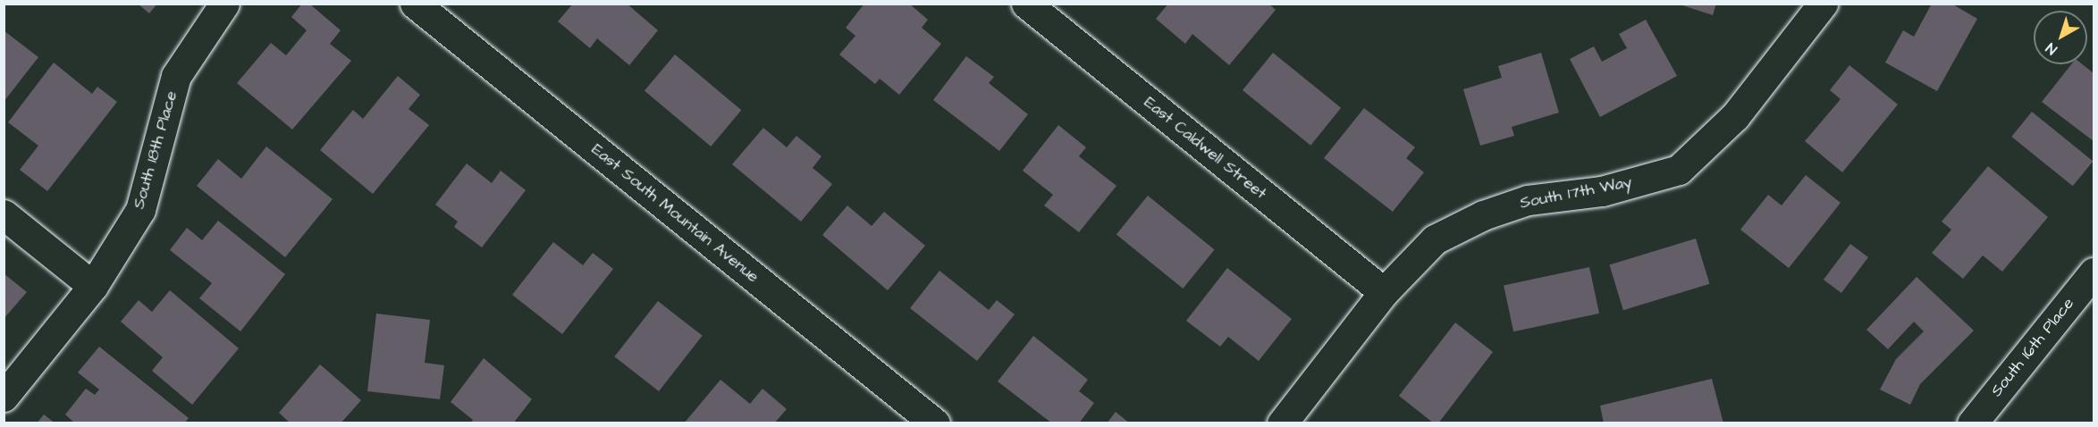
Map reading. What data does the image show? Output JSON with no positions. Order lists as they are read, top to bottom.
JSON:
{
  "streets": {
    "street": [
      "East Caldwell Street",
      "South 18th Place",
      "South 17th Way",
      "East South Mountain Avenue",
      "South 16th Place"
    ]
  },
  "crossings": [
    ["East Caldwell Street", "South 17th Way"]
  ],
  "north": "bottom left"
}
